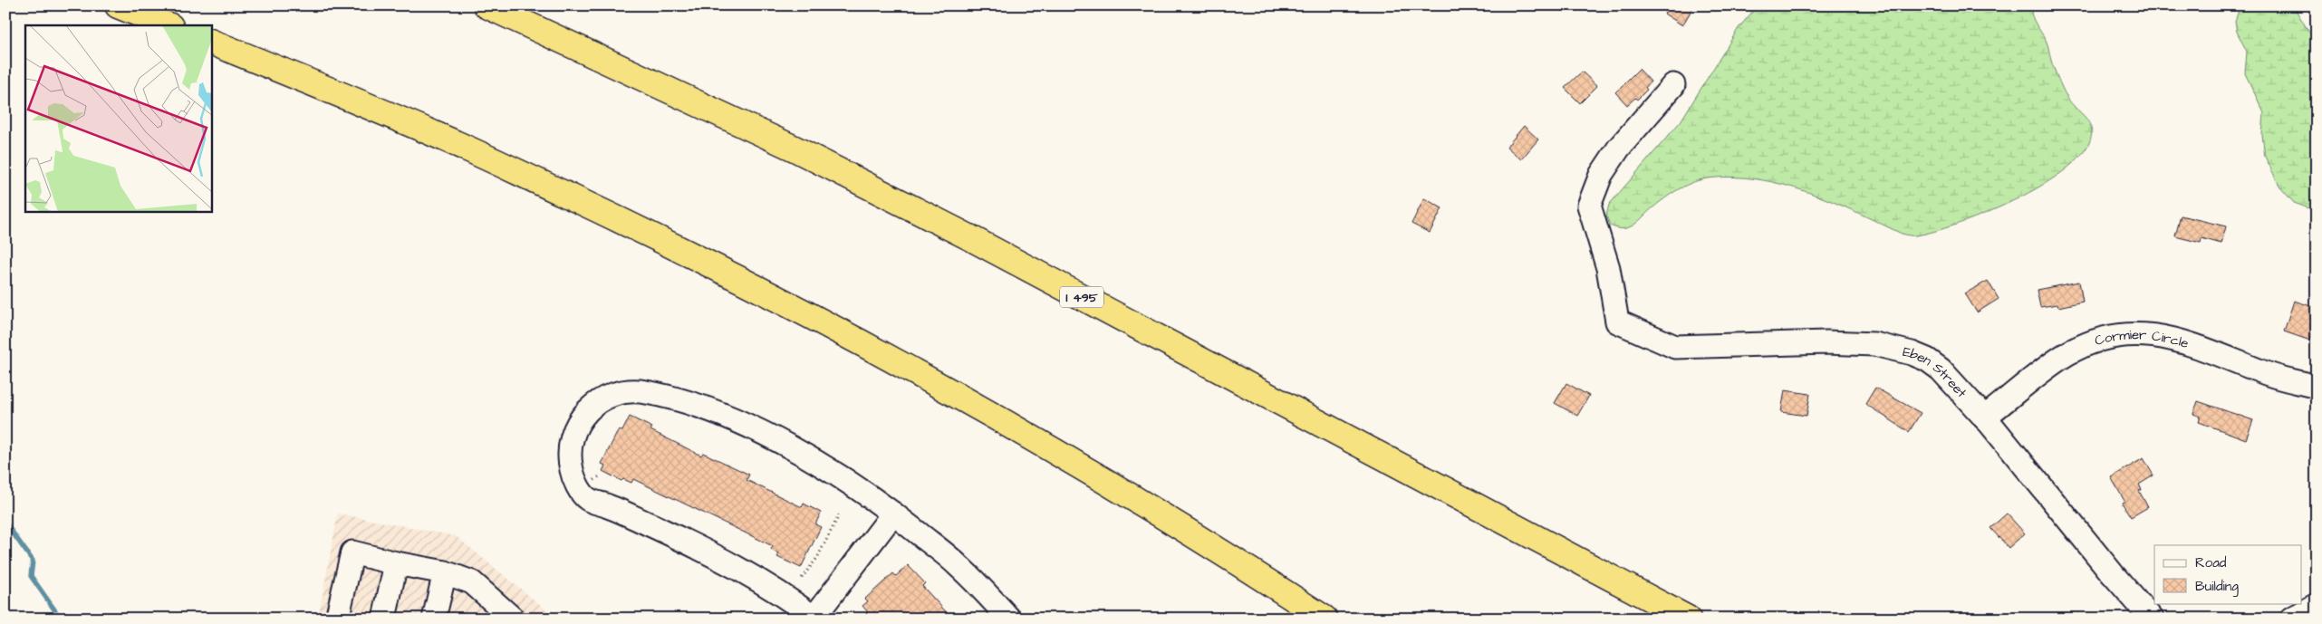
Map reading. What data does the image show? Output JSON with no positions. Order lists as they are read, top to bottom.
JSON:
{
  "streets": {
    "highway": ["I 495"],
    "street": ["Cormier Circle", "Eben Street"]
  },
  "crossings": [
    ["Cormier Circle", "Eben Street"]
  ],
  "legend": ["Road", "Building"]
}
